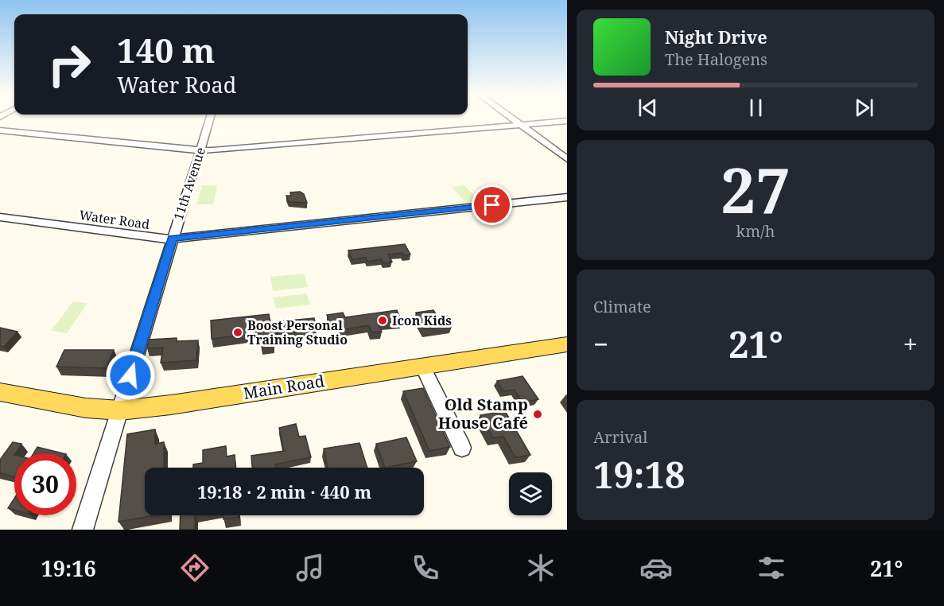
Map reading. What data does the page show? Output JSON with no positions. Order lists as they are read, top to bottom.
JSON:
{
  "streets": {
    "main road": ["Main Road"],
    "street": ["11th Avenue", "Water Road"]
  },
  "crossings": [
    ["11th Avenue", "Water Road"],
    ["11th Avenue", "Main Road"]
  ],
  "places": ["Icon Kids", "Boost Personal Training Studio", "Old Stamp House Café"],
  "page": {
    "turn": ["140 m", "Water Road"],
    "song": ["Night Drive", "The Halogens"],
    "tile": [
      ["27", "km/h"],
      "Climate",
      ["Arrival", "19:18"]
    ],
    "heat": ["−", "21°", "+"],
    "limit": "30",
    "trip": "19:18 · 2 min · 440 m",
    "tabs": ["19:16", "21°"]
  }
}
